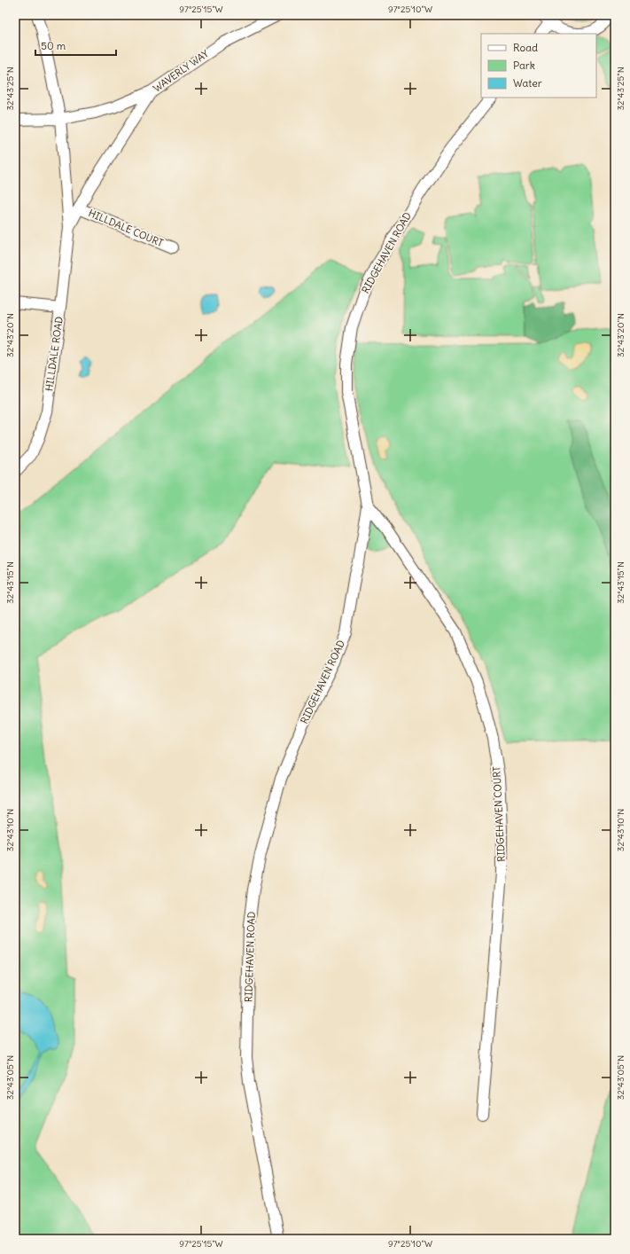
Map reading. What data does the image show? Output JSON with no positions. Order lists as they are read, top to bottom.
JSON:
{
  "streets": {
    "street": [
      "WAVERLY WAY",
      "HILLDALE COURT",
      "RIDGEHAVEN ROAD",
      "HILLDALE ROAD",
      "RIDGEHAVEN COURT"
    ]
  },
  "crossings": [
    ["WAVERLY WAY", "HILLDALE ROAD"],
    ["HILLDALE COURT", "HILLDALE ROAD"],
    ["RIDGEHAVEN ROAD", "RIDGEHAVEN COURT"]
  ],
  "legend": ["Road", "Park", "Water"],
  "scale_bar": "50 m",
  "coordinates": [
    "97°25'15\"W",
    "97°25'10\"W",
    "32°43'25\"N",
    "32°43'20\"N",
    "32°43'15\"N",
    "32°43'10\"N",
    "32°43'05\"N"
  ]
}
